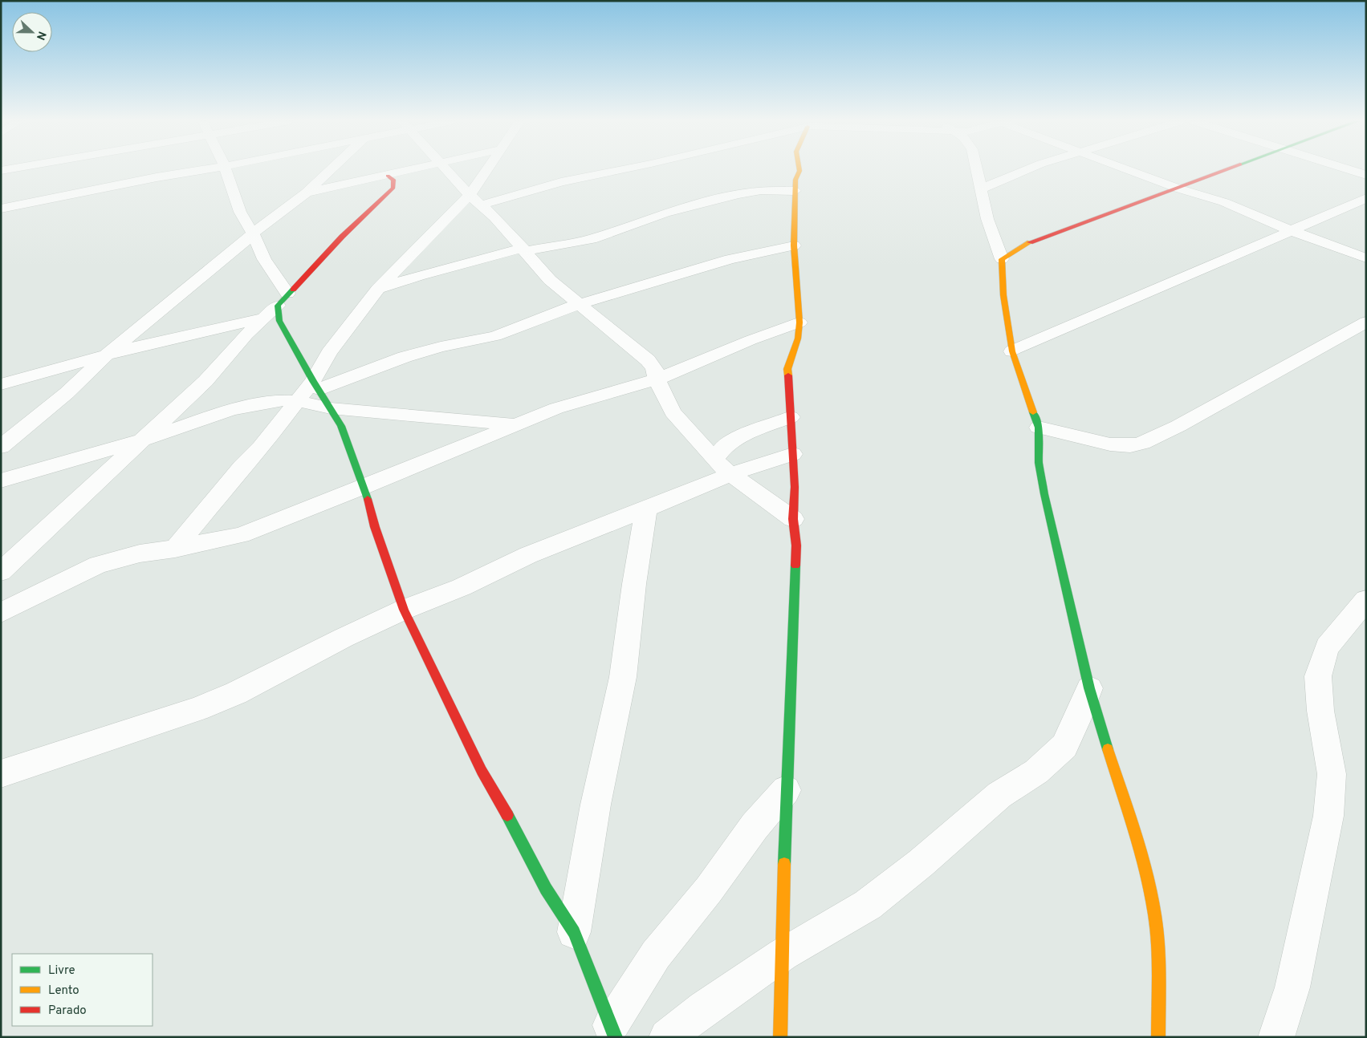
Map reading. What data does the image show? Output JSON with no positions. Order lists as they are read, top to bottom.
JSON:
{
  "legend": ["Livre", "Lento", "Parado"],
  "north": "right"
}
